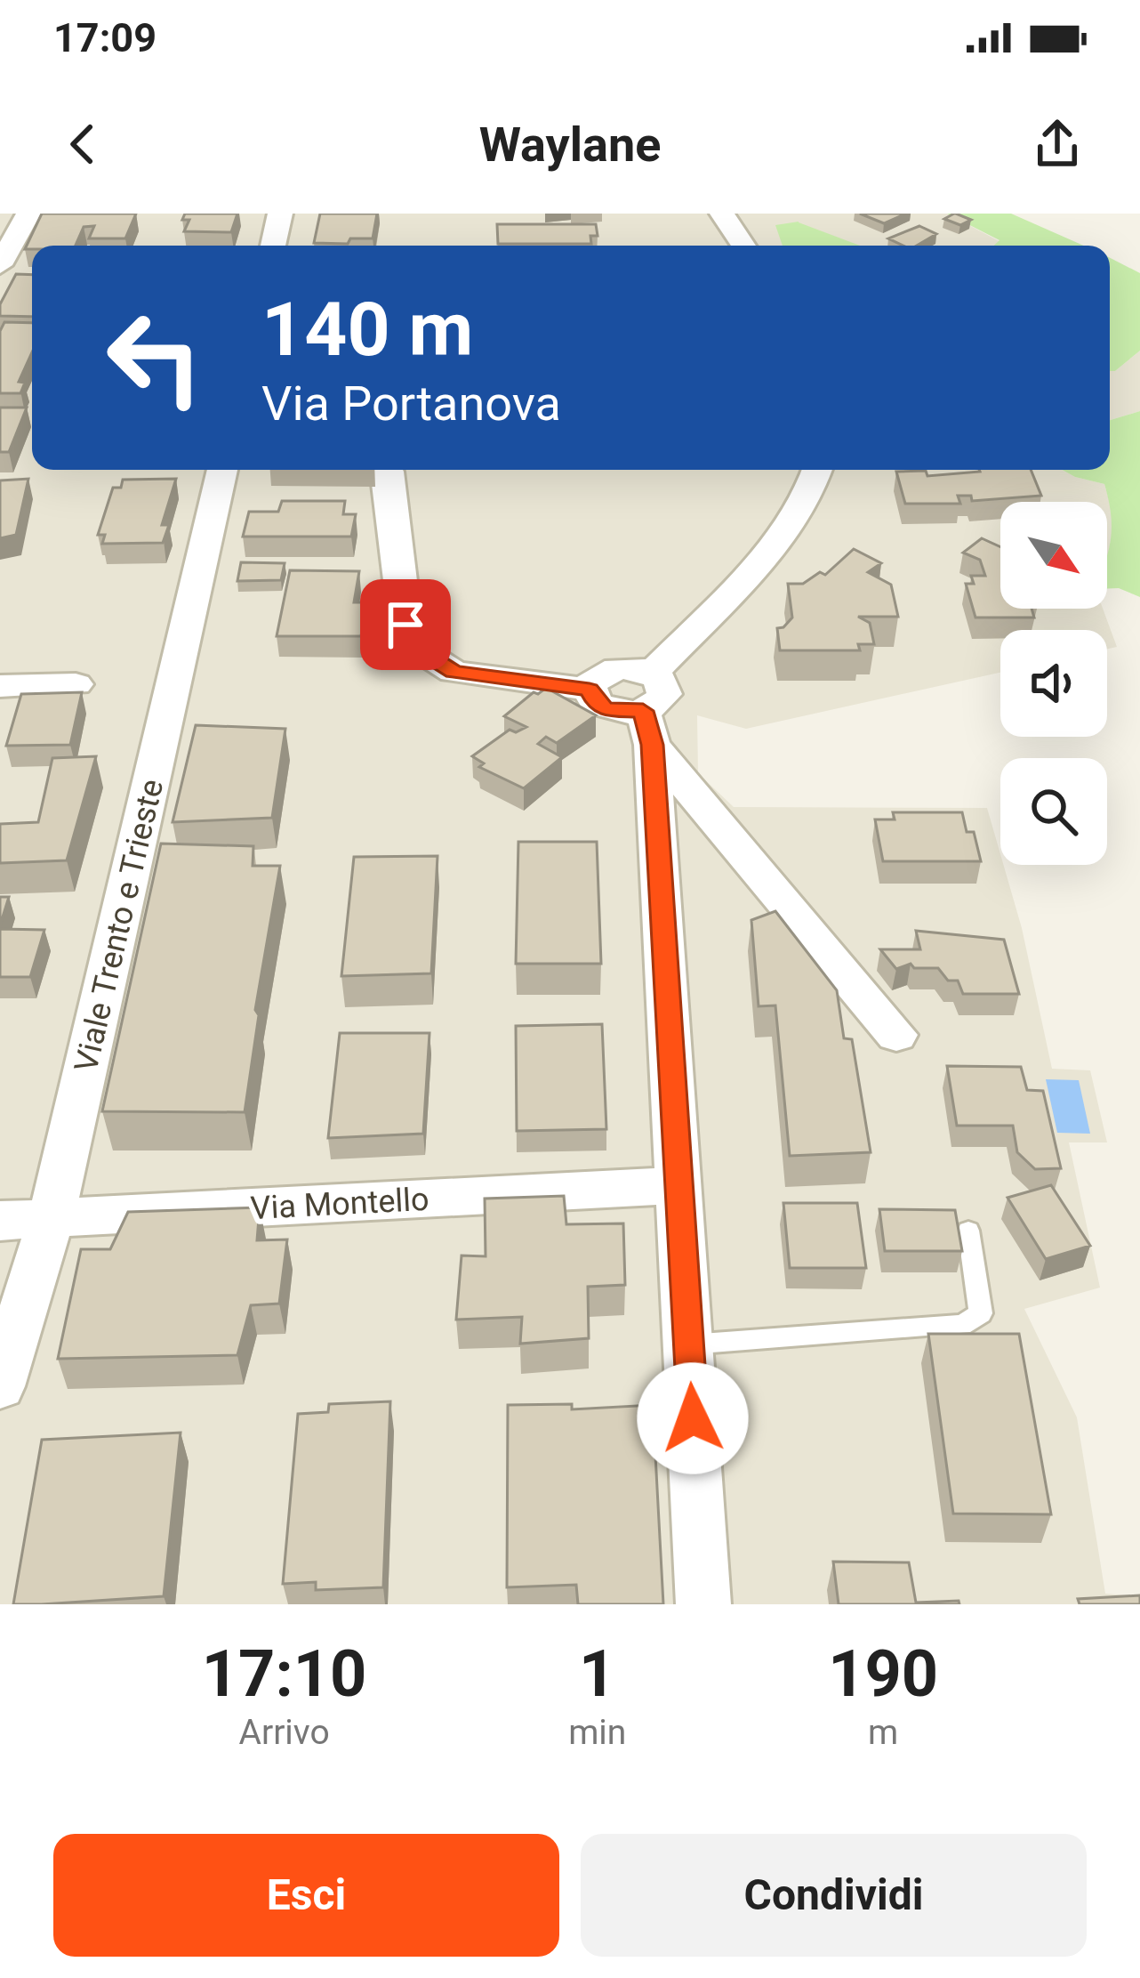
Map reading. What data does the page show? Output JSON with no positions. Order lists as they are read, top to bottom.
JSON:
{
  "streets": {
    "street": ["Viale Trento e Trieste", "Via Montello"]
  },
  "crossings": [
    ["Viale Trento e Trieste", "Via Montello"]
  ],
  "north": "bottom right",
  "page": {
    "status": "17:09",
    "header": "Waylane",
    "turn": ["140 m", "Via Portanova"],
    "eta": [
      "17:10",
      "Arrivo",
      "1",
      "min",
      "190",
      "m"
    ],
    "buttons": ["Esci", "Condividi"]
  }
}
